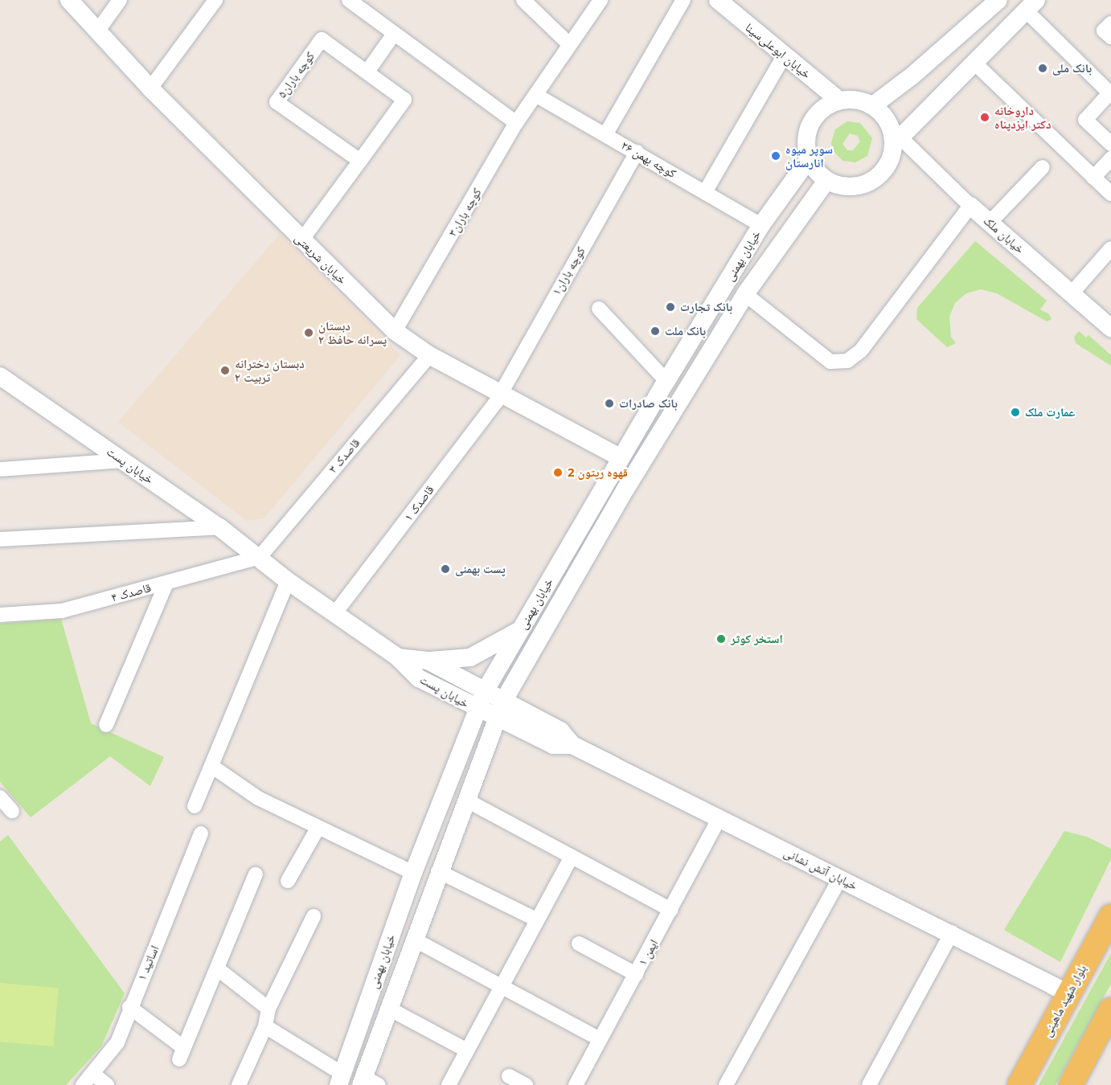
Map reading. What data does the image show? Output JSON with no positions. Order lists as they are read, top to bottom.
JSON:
{
  "streets": {
    "main road": ["بلوار شهید ماهینی"],
    "street": [
      "خیابان ابوعلی‌سینا",
      "کوچه باران۵",
      "کوچه بهمن ۲۶",
      "کوچه باران۳",
      "خیابان ملک",
      "خیابان بهمنی",
      "خیابان شریعتی",
      "کوچه باران۱",
      "قاصدک ۳",
      "خیابان پست",
      "قاصدک ۱",
      "قاصدک ۴",
      "خیابان آتش نشانی",
      "ایمن ۱",
      "اساتید ۱"
    ]
  },
  "crossings": [
    ["خیابان ابوعلی‌سینا", "خیابان ملک"],
    ["خیابان ابوعلی‌سینا", "خیابان بهمنی"],
    ["کوچه باران۵", "خیابان شریعتی"],
    ["کوچه بهمن ۲۶", "کوچه باران۳"],
    ["کوچه بهمن ۲۶", "خیابان بهمنی"],
    ["کوچه بهمن ۲۶", "کوچه باران۱"],
    ["کوچه باران۳", "خیابان شریعتی"],
    ["خیابان ملک", "خیابان بهمنی"],
    ["خیابان بهمنی", "خیابان شریعتی"],
    ["خیابان بهمنی", "خیابان پست"],
    ["خیابان بهمنی", "خیابان آتش نشانی"],
    ["خیابان شریعتی", "کوچه باران۱"],
    ["خیابان شریعتی", "قاصدک ۳"],
    ["خیابان شریعتی", "قاصدک ۱"],
    ["کوچه باران۱", "قاصدک ۱"],
    ["قاصدک ۳", "خیابان پست"],
    ["قاصدک ۳", "قاصدک ۴"],
    ["خیابان پست", "قاصدک ۱"],
    ["خیابان پست", "قاصدک ۴"],
    ["خیابان پست", "خیابان آتش نشانی"],
    ["خیابان آتش نشانی", "ایمن ۱"],
    ["خیابان آتش نشانی", "بلوار شهید ماهینی"]
  ],
  "places": [
    "بانک ملی",
    "داروخانه دکتر ایزدپناه",
    "سوپر میوه انارستان",
    "بانک تجارت",
    "بانک ملت",
    "دبستان پسرانه حافظ ۲",
    "دبستان دخترانه تربیت ۲",
    "بانک صادرات",
    "عمارت ملک",
    "قهوه ریتون 2",
    "پست بهمنی",
    "استخر کوثر"
  ]
}
